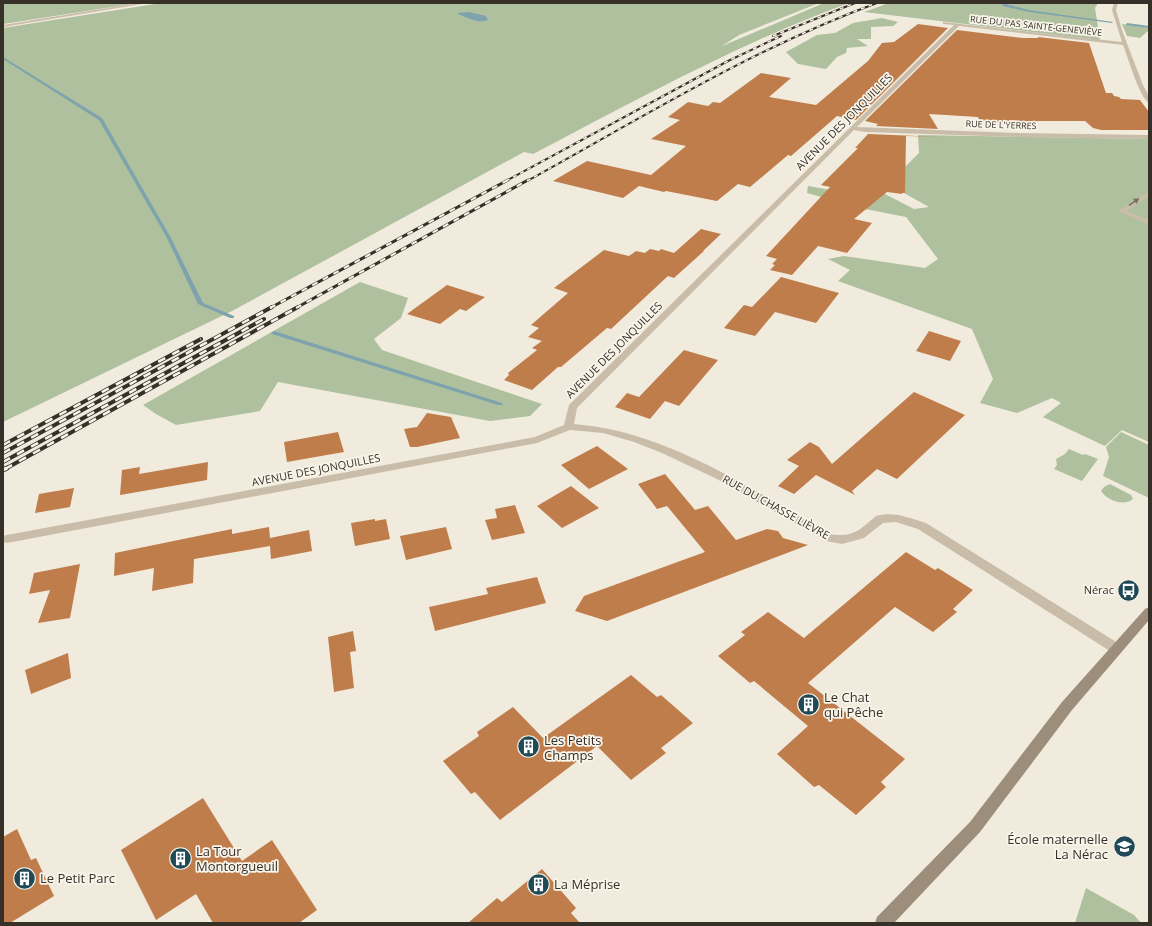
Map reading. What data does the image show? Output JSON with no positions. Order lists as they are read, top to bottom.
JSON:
{
  "streets": {
    "street": [
      "RUE DU PAS SAINTE-GENEVIÈVE",
      "AVENUE DES JONQUILLES",
      "RUE DE L'YERRES",
      "RUE DU CHASSE LIÈVRE"
    ]
  },
  "crossings": [
    ["RUE DU PAS SAINTE-GENEVIÈVE", "AVENUE DES JONQUILLES"],
    ["AVENUE DES JONQUILLES", "RUE DE L'YERRES"],
    ["AVENUE DES JONQUILLES", "RUE DU CHASSE LIÈVRE"]
  ],
  "places": {
    "bus stop": ["Nérac"],
    "building": [
      "Le Chat qui Pêche",
      "Les Petits Champs",
      "La Tour Montorgueuil",
      "Le Petit Parc",
      "La Méprise"
    ],
    "school or university": ["École maternelle La Nérac"]
  }
}
